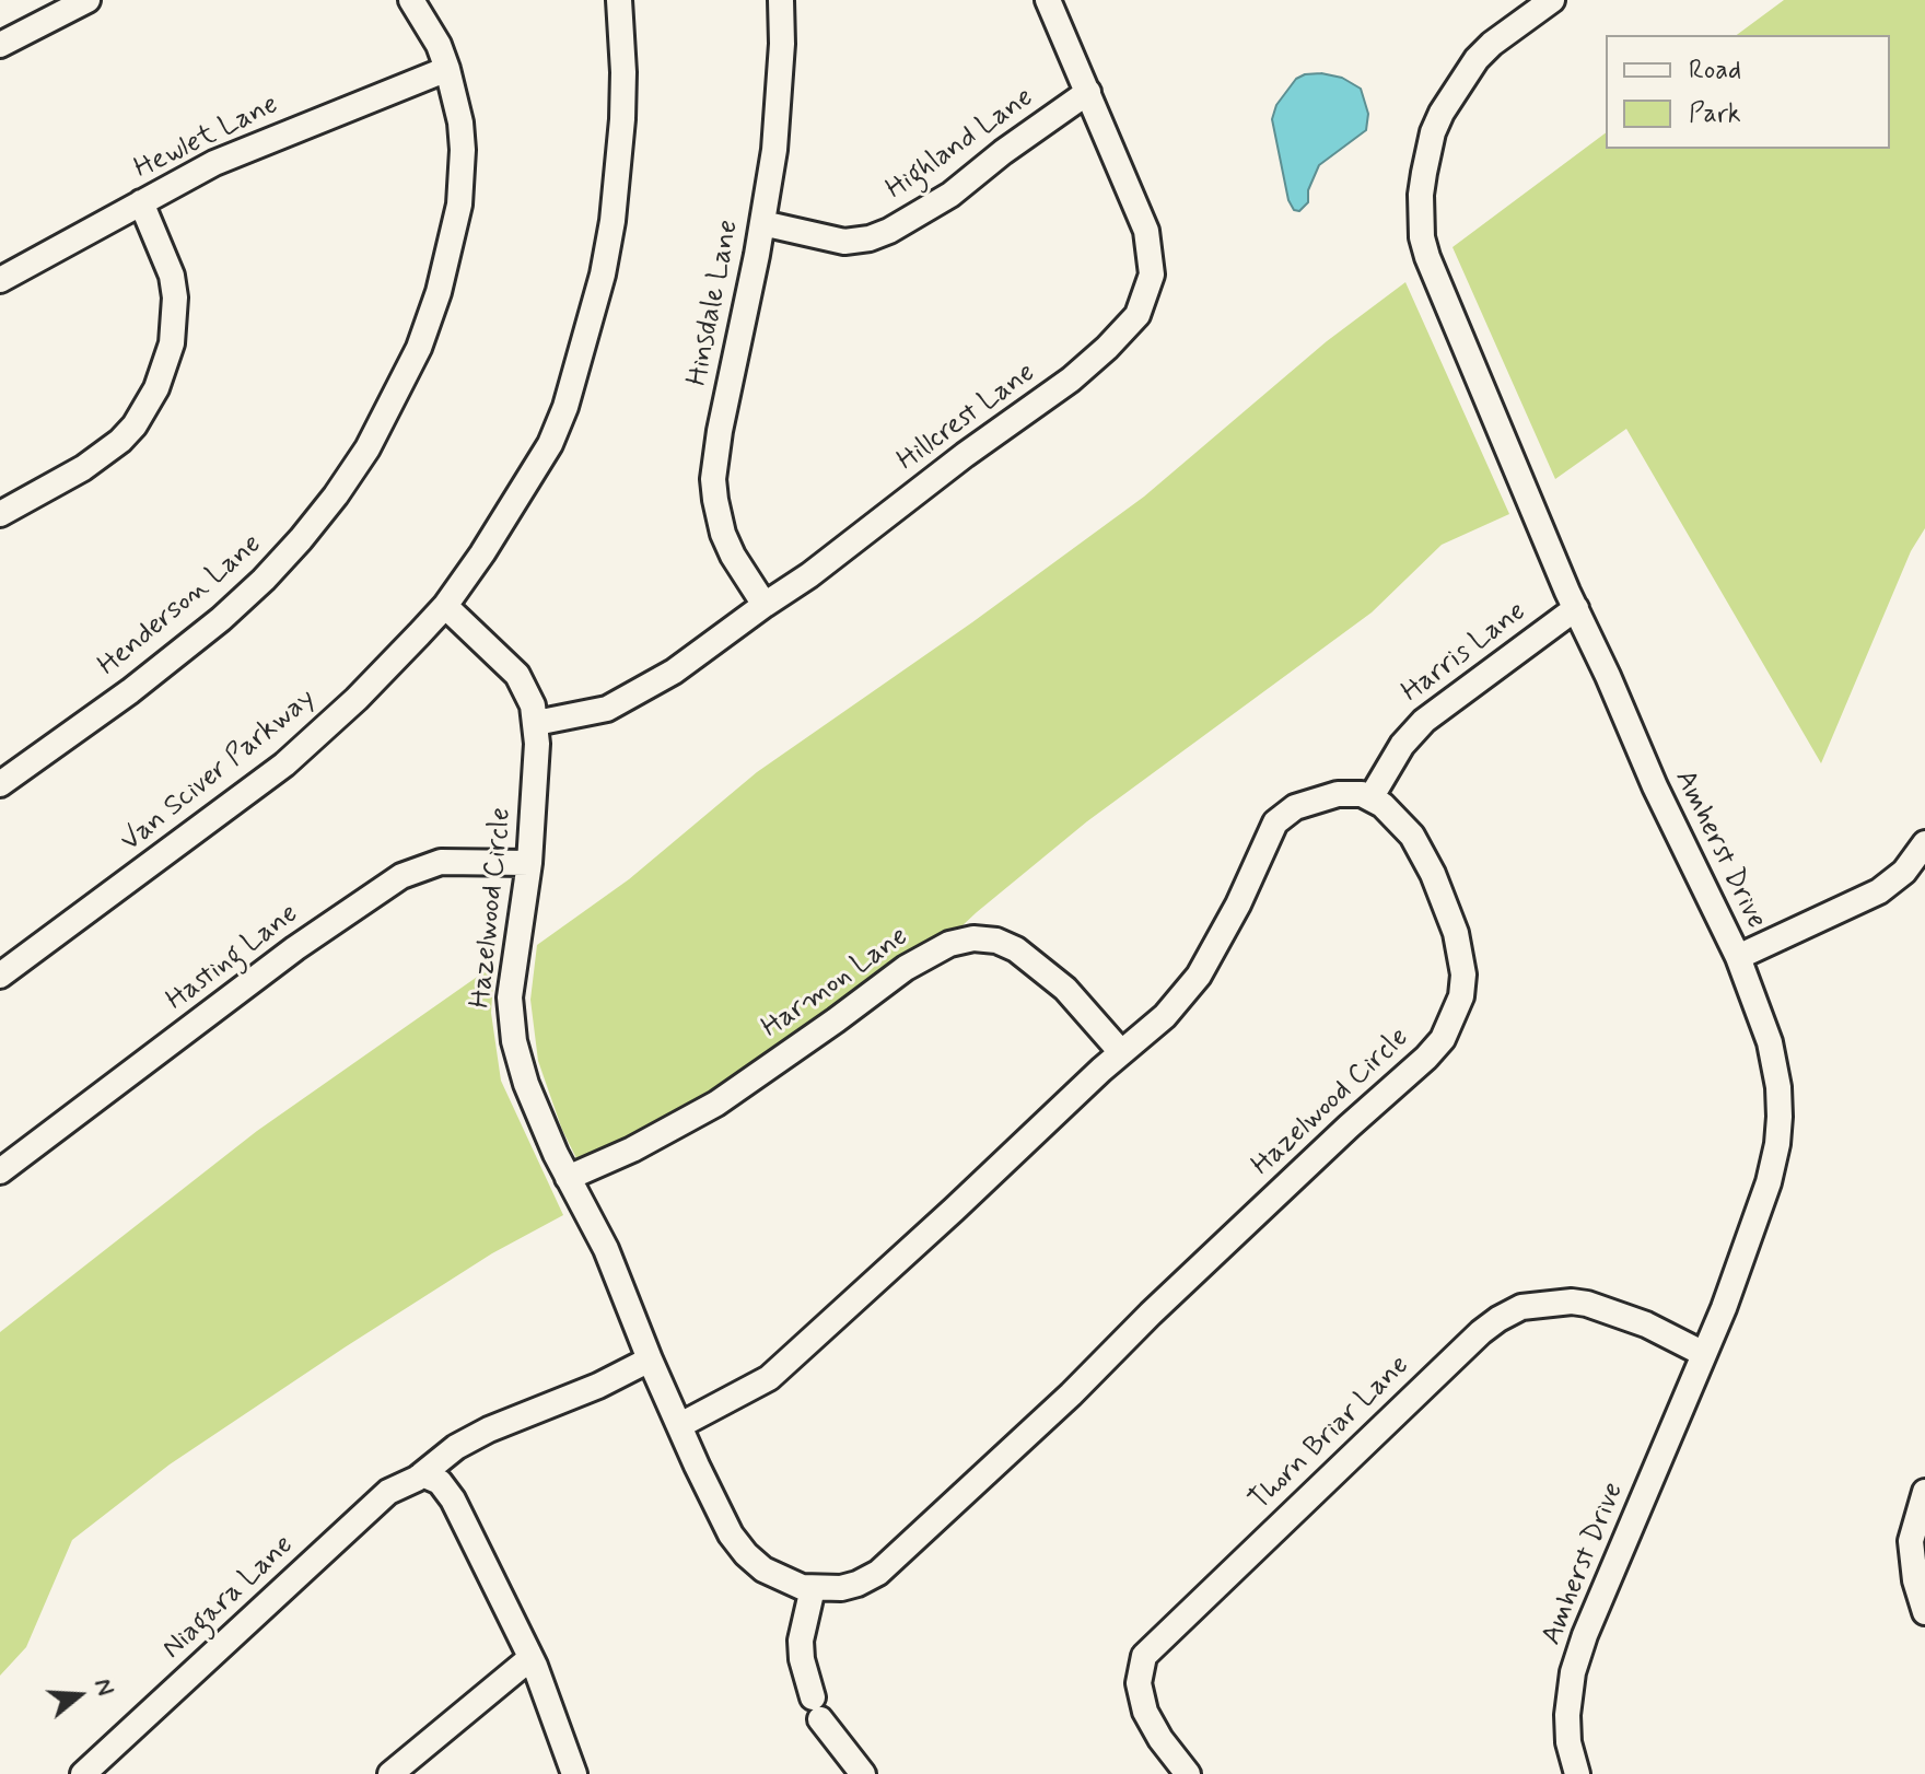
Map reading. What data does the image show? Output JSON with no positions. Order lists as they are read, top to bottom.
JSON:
{
  "streets": {
    "street": [
      "Hewlet Lane",
      "Highland Lane",
      "Hinsdale Lane",
      "Hillcrest Lane",
      "Henderson Lane",
      "Harris Lane",
      "Van Sciver Parkway",
      "Amherst Drive",
      "Hazelwood Circle",
      "Hasting Lane",
      "Harmon Lane",
      "Thorn Briar Lane",
      "Niagara Lane"
    ]
  },
  "crossings": [
    ["Hewlet Lane", "Henderson Lane"],
    ["Highland Lane", "Hinsdale Lane"],
    ["Highland Lane", "Hillcrest Lane"],
    ["Hinsdale Lane", "Hillcrest Lane"],
    ["Hillcrest Lane", "Hazelwood Circle"],
    ["Harris Lane", "Amherst Drive"],
    ["Harris Lane", "Hazelwood Circle"],
    ["Van Sciver Parkway", "Hazelwood Circle"],
    ["Amherst Drive", "Thorn Briar Lane"],
    ["Hazelwood Circle", "Hasting Lane"],
    ["Hazelwood Circle", "Harmon Lane"],
    ["Hazelwood Circle", "Niagara Lane"]
  ],
  "legend": ["Road", "Park"],
  "north": "right"
}
